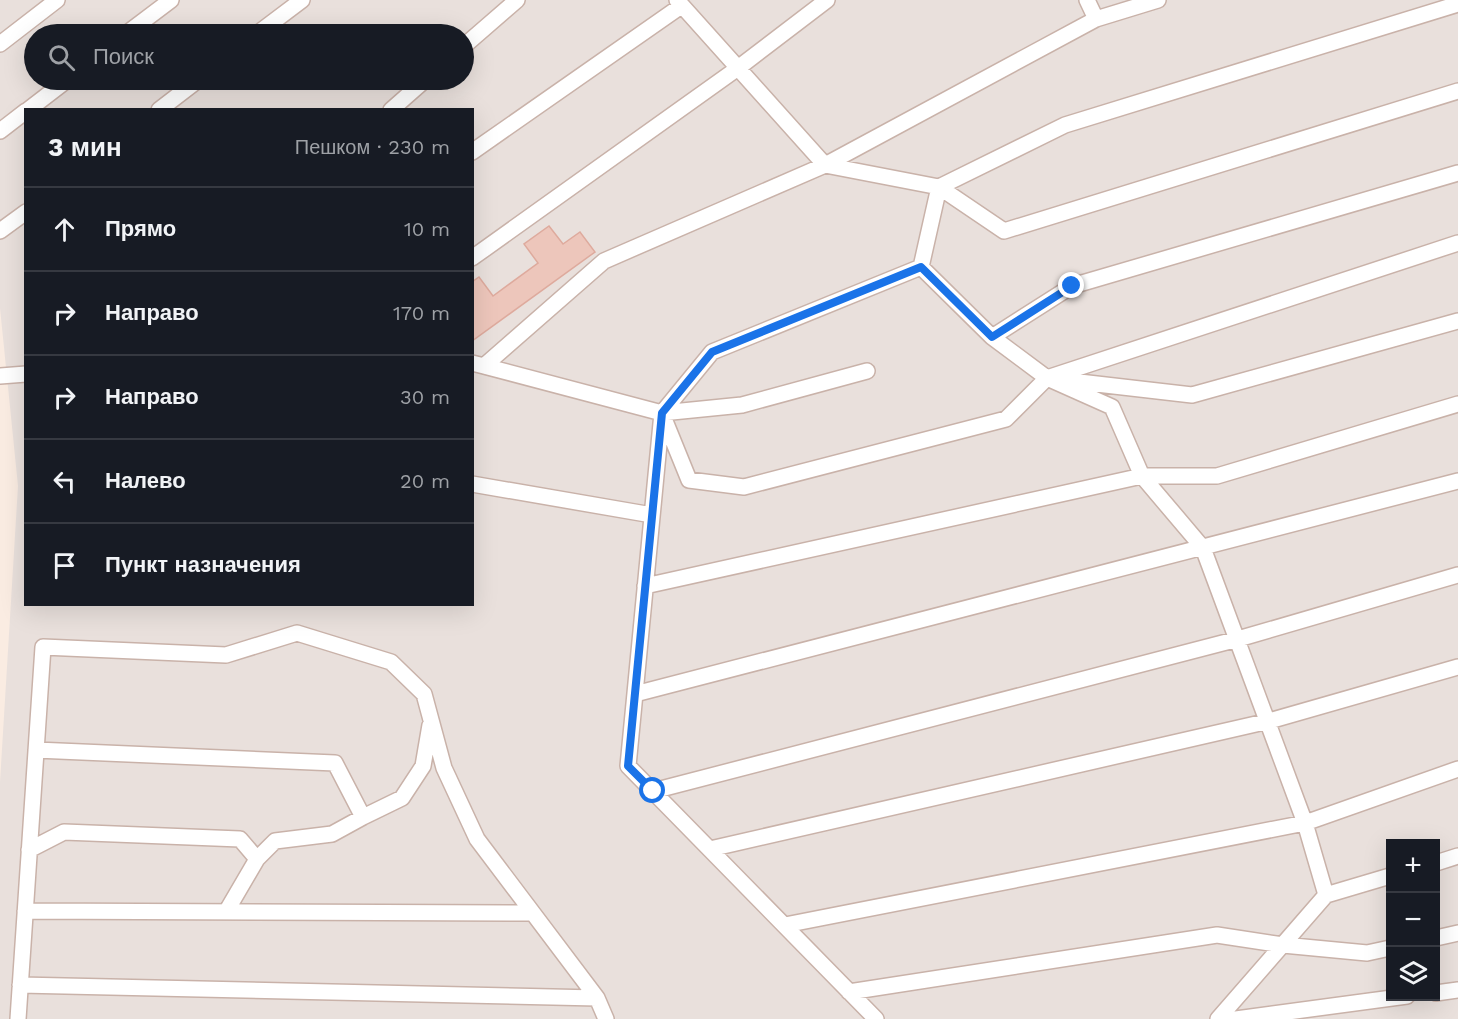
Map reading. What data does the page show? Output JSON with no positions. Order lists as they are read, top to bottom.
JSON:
{
  "page": {
    "search": "Поиск",
    "heading": ["3 мин", "Пешком · 230 m"],
    "list": [
      ["Прямо", "10 m"],
      ["Направо", "170 m"],
      ["Направо", "30 m"],
      ["Налево", "20 m"],
      "Пункт назначения"
    ],
    "map_buttons": ["+", "−"]
  }
}
